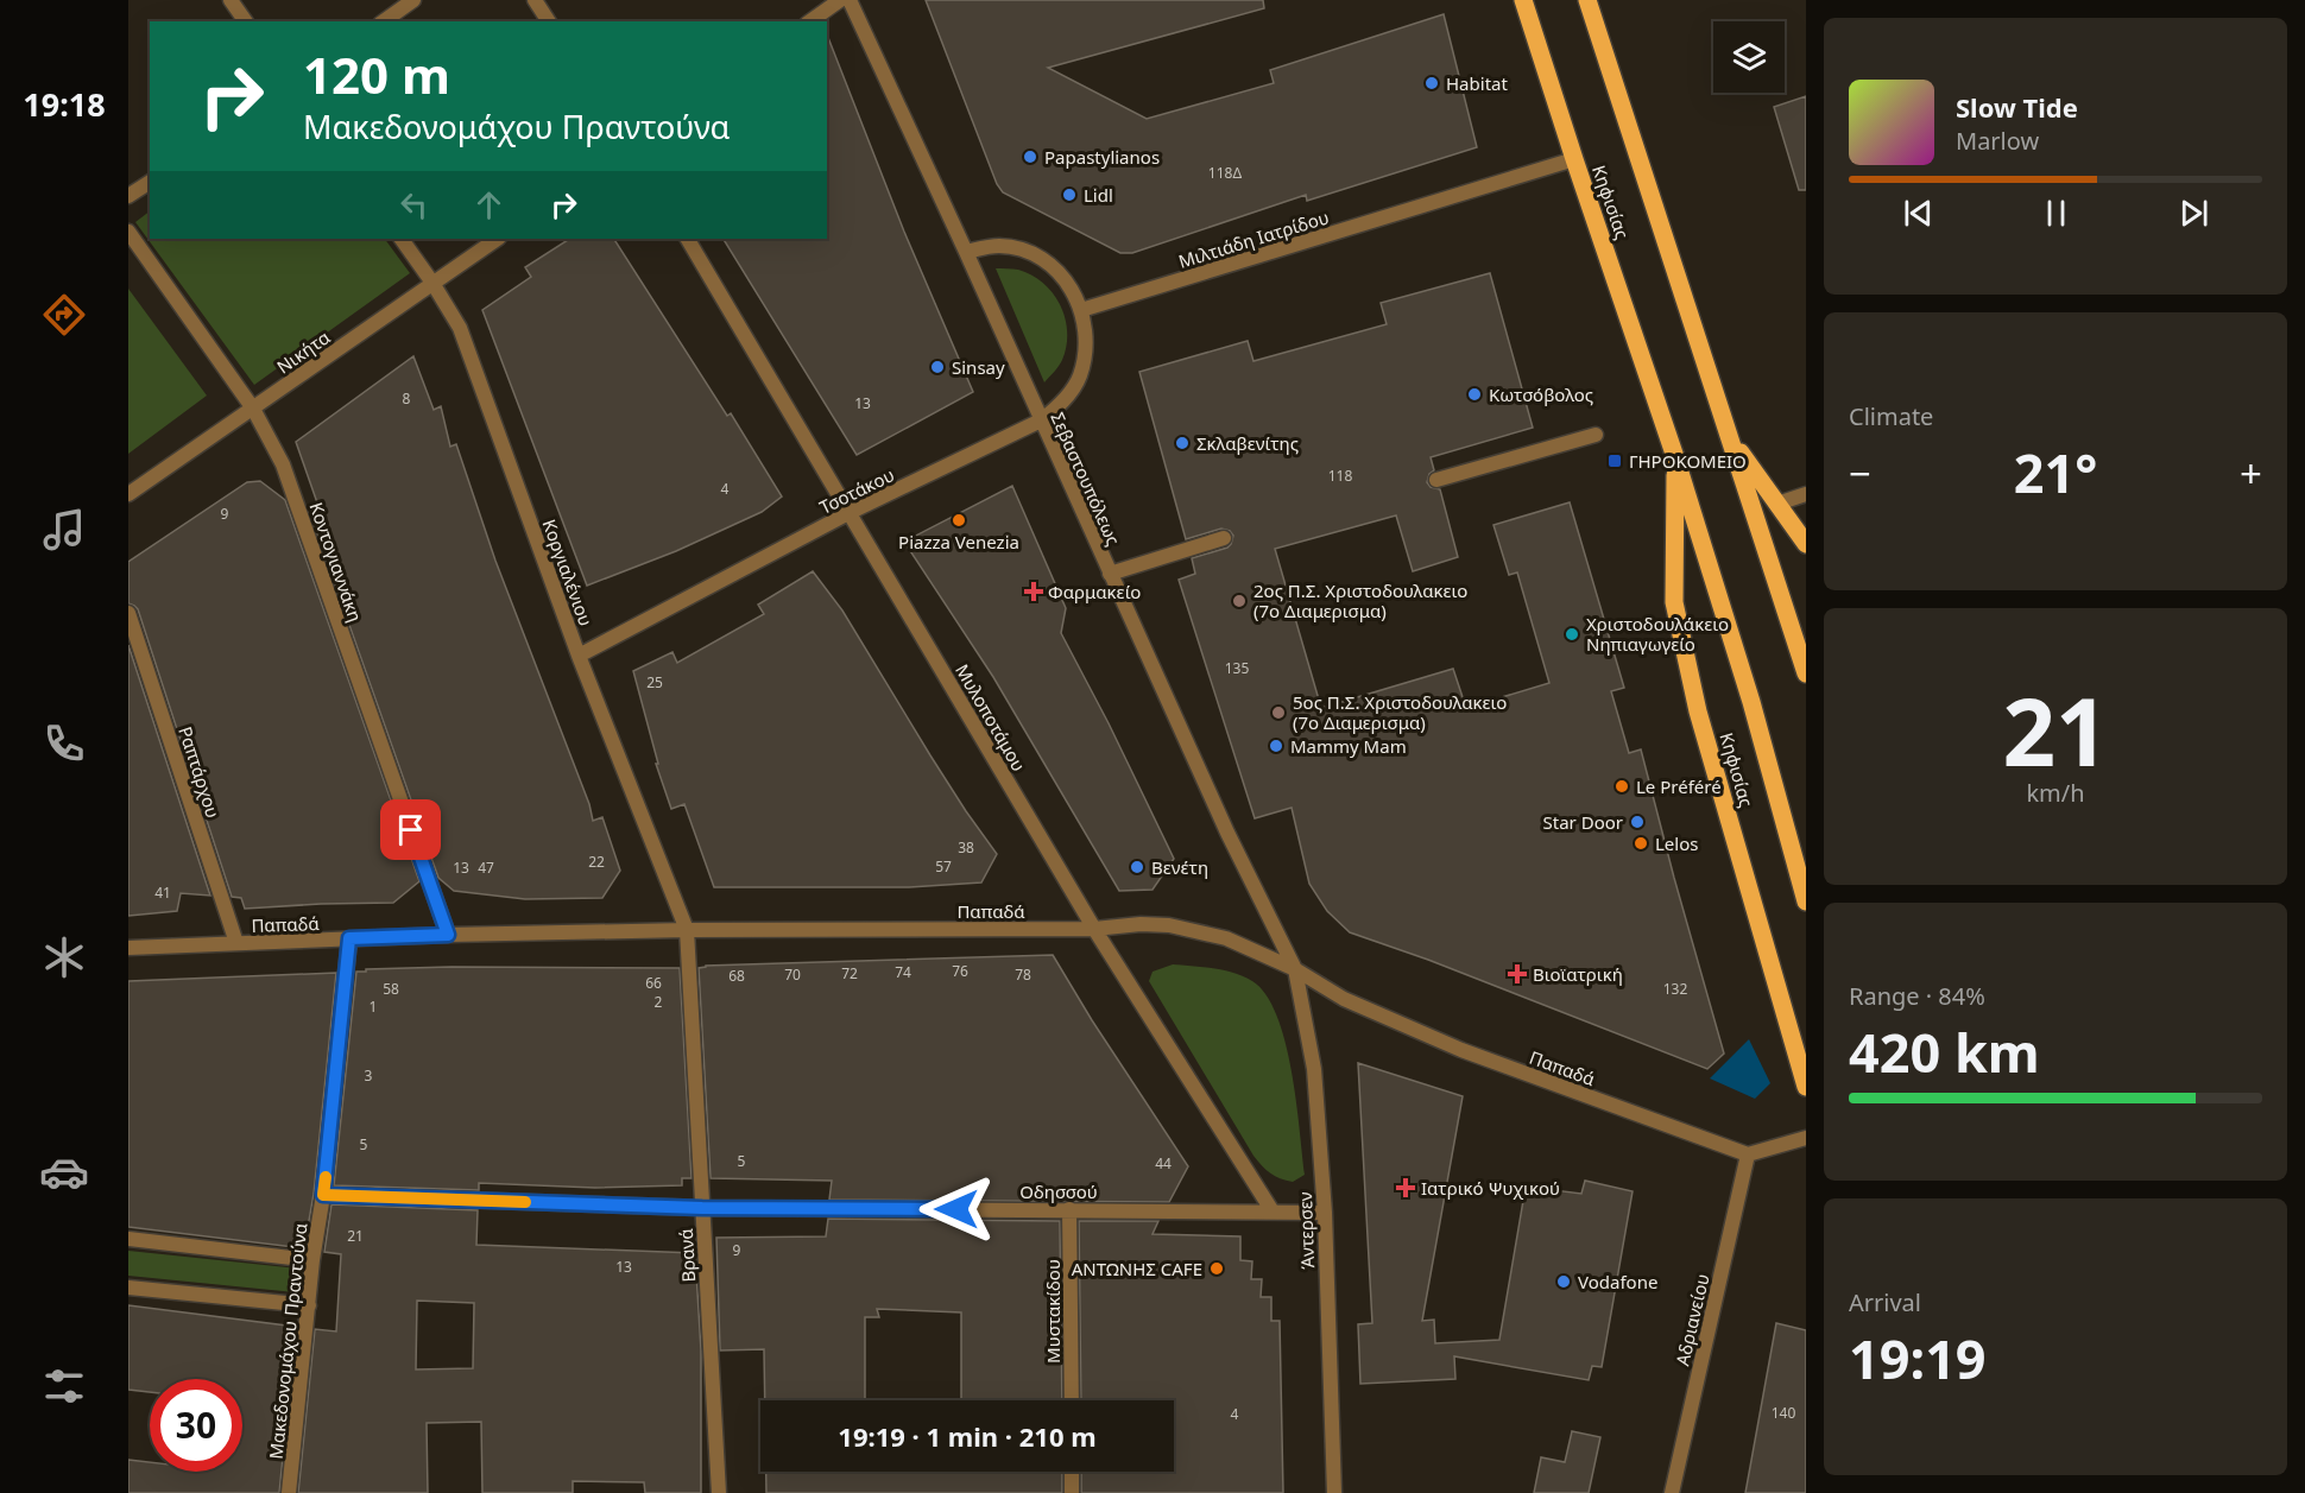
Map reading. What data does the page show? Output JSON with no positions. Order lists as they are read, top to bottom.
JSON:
{
  "streets": {
    "main road": ["Κηφισίας"],
    "street": [
      "Μιλτιάδη Ιατρίδου",
      "Νικήτα",
      "Σεβαστουπόλεως",
      "Τσοτάκου",
      "Κοντογιαννάκη",
      "Κοργιαλένιου",
      "Μυλοποτάμου",
      "Ραπτάρχου",
      "Παπαδά",
      "Οδησσού",
      "Άντερσεν",
      "Βρανά",
      "Μυστακίδου",
      "Αδριανείου",
      "Μακεδονομάχου Πραντούνα"
    ]
  },
  "crossings": [
    ["Κηφισίας", "Μιλτιάδη Ιατρίδου"],
    ["Μιλτιάδη Ιατρίδου", "Τσοτάκου"],
    ["Νικήτα", "Κοντογιαννάκη"],
    ["Νικήτα", "Κοργιαλένιου"],
    ["Σεβαστουπόλεως", "Τσοτάκου"],
    ["Σεβαστουπόλεως", "Παπαδά"],
    ["Σεβαστουπόλεως", "Άντερσεν"],
    ["Τσοτάκου", "Κοργιαλένιου"],
    ["Τσοτάκου", "Μυλοποτάμου"],
    ["Κοντογιαννάκη", "Παπαδά"],
    ["Κοργιαλένιου", "Παπαδά"],
    ["Κοργιαλένιου", "Βρανά"],
    ["Μυλοποτάμου", "Παπαδά"],
    ["Μυλοποτάμου", "Οδησσού"],
    ["Ραπτάρχου", "Παπαδά"],
    ["Παπαδά", "Άντερσεν"],
    ["Παπαδά", "Βρανά"],
    ["Παπαδά", "Αδριανείου"],
    ["Παπαδά", "Μακεδονομάχου Πραντούνα"],
    ["Οδησσού", "Άντερσεν"],
    ["Οδησσού", "Βρανά"],
    ["Οδησσού", "Μυστακίδου"],
    ["Οδησσού", "Μακεδονομάχου Πραντούνα"]
  ],
  "places": {
    "other": [
      "Habitat",
      "Papastylianos",
      "Lidl",
      "Sinsay",
      "Κωτσόβολος",
      "Σκλαβενίτης",
      "Piazza Venezia",
      "2ος Π.Σ. Χριστοδουλακειο (7ο Διαμερισμα)",
      "Χριστοδουλάκειο Νηπιαγωγείο",
      "5ος Π.Σ. Χριστοδουλακειο (7ο Διαμερισμα)",
      "Mammy Mam",
      "Le Préféré",
      "Star Door",
      "Lelos",
      "Βενέτη",
      "ΑΝΤΩΝΗΣ CAFE",
      "Vodafone"
    ],
    "transit": ["ΓΗΡΟΚΟΜΕΙΟ"],
    "health": ["Φαρμακείο", "Βιοϊατρική", "Ιατρικό Ψυχικού"]
  },
  "house_numbers": [
    "118Δ",
    "8",
    "13",
    "118",
    "4",
    "9",
    "135",
    "25",
    "38",
    "22",
    "57",
    "13",
    "47",
    "41",
    "76",
    "74",
    "72",
    "70",
    "78",
    "68",
    "66",
    "58",
    "132",
    "2",
    "1",
    "3",
    "5",
    "5",
    "44",
    "21",
    "9",
    "13",
    "140",
    "4"
  ],
  "page": {
    "tabs": "19:18",
    "turn": ["120 m", "Μακεδονομάχου Πραντούνα"],
    "song": ["Slow Tide", "Marlow"],
    "tile": [
      "Climate",
      ["21", "km/h"],
      ["Range · 84%", "420 km"],
      ["Arrival", "19:19"]
    ],
    "heat": ["−", "21°", "+"],
    "limit": "30",
    "trip": "19:19 · 1 min · 210 m"
  }
}
